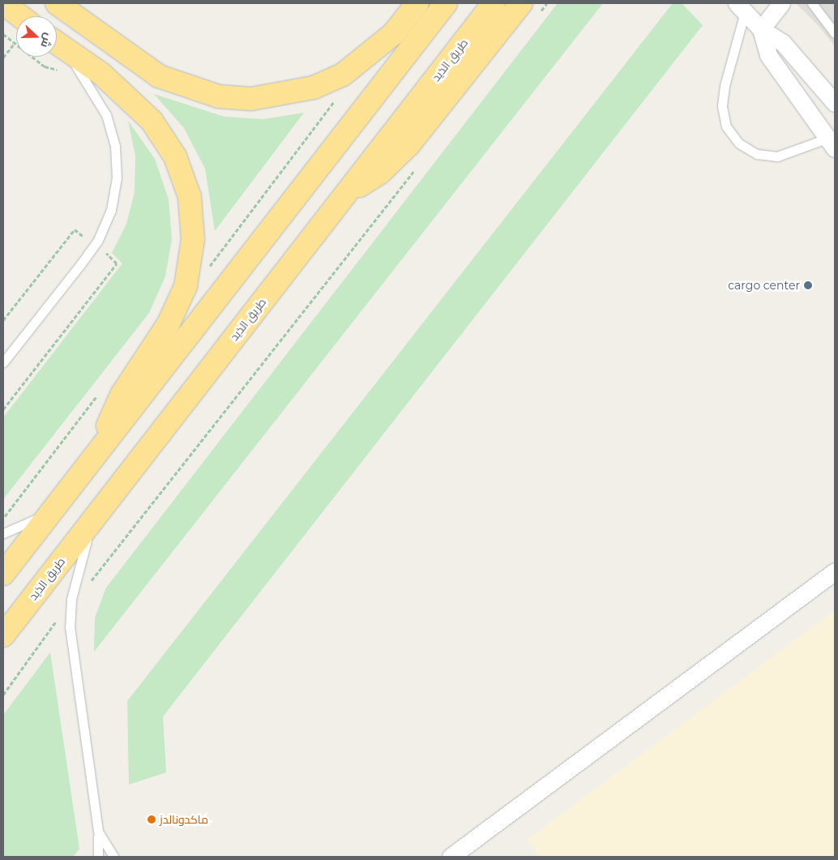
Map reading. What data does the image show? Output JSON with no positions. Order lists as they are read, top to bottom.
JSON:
{
  "streets": {
    "highway": ["طريق الذيد"]
  },
  "places": ["cargo center", "ماكدونالدز"],
  "north": "right"
}
